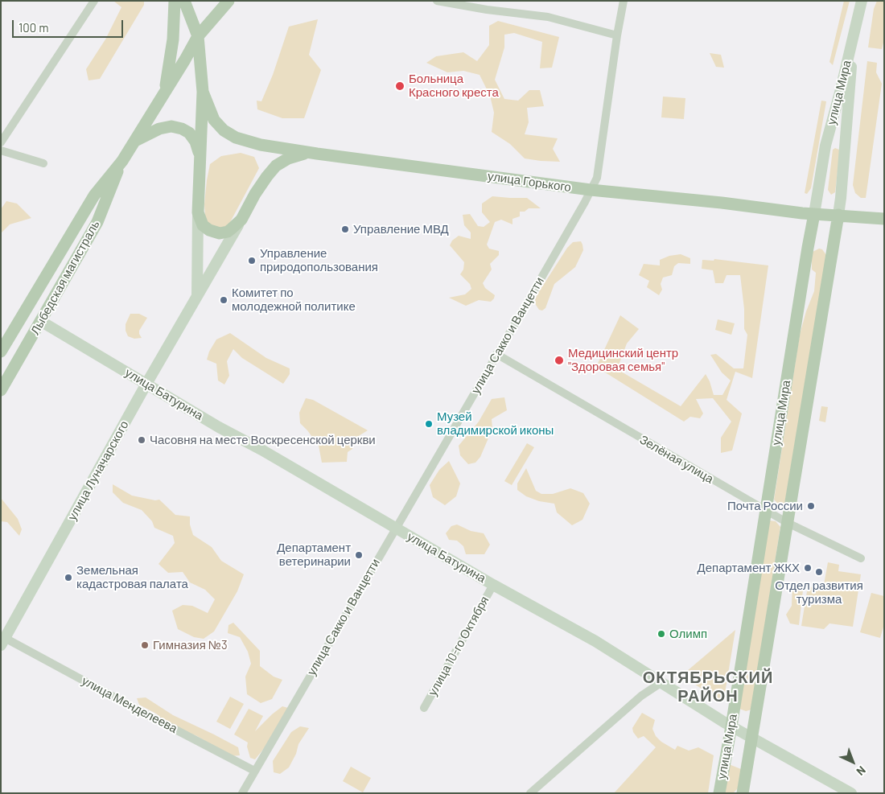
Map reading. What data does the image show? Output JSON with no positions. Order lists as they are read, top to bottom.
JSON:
{
  "streets": {
    "main road": [
      "улица Мира",
      "улица Горького",
      "Лыбедская магистраль",
      "улица Батурина",
      "улица Луначарского"
    ],
    "street": [
      "улица Сакко и Ванцетти",
      "Зелёная улица",
      "улица 10-го Октября",
      "улица Менделеева"
    ]
  },
  "crossings": [
    ["улица Мира", "улица Горького"],
    ["улица Мира", "улица Батурина"],
    ["улица Мира", "Зелёная улица"],
    ["улица Горького", "Лыбедская магистраль"],
    ["улица Горького", "улица Сакко и Ванцетти"],
    ["улица Горького", "улица Луначарского"],
    ["Лыбедская магистраль", "улица Батурина"],
    ["улица Сакко и Ванцетти", "улица Батурина"],
    ["улица Сакко и Ванцетти", "Зелёная улица"],
    ["улица Сакко и Ванцетти", "улица Менделеева"],
    ["улица Батурина", "улица Луначарского"],
    ["улица Батурина", "улица 10-го Октября"],
    ["улица Луначарского", "улица Менделеева"]
  ],
  "districts": ["ОКТЯБРЬСКИЙ РАЙОН"],
  "places": [
    "Больница Красного креста",
    "Управление МВД",
    "Управление природопользования",
    "Комитет по молодежной политике",
    "Медицинский центр \"Здоровая семья\"",
    "Музей владимирской иконы",
    "Часовня на месте Воскресенской церкви",
    "Почта России",
    "Департамент ветеринарии",
    "Департамент ЖКХ",
    "Отдел развития туризма",
    "Земельная кадастровая палата",
    "Олимп",
    "Гимназия №3"
  ],
  "scale_bar": "100 m",
  "north": "bottom right"
}
